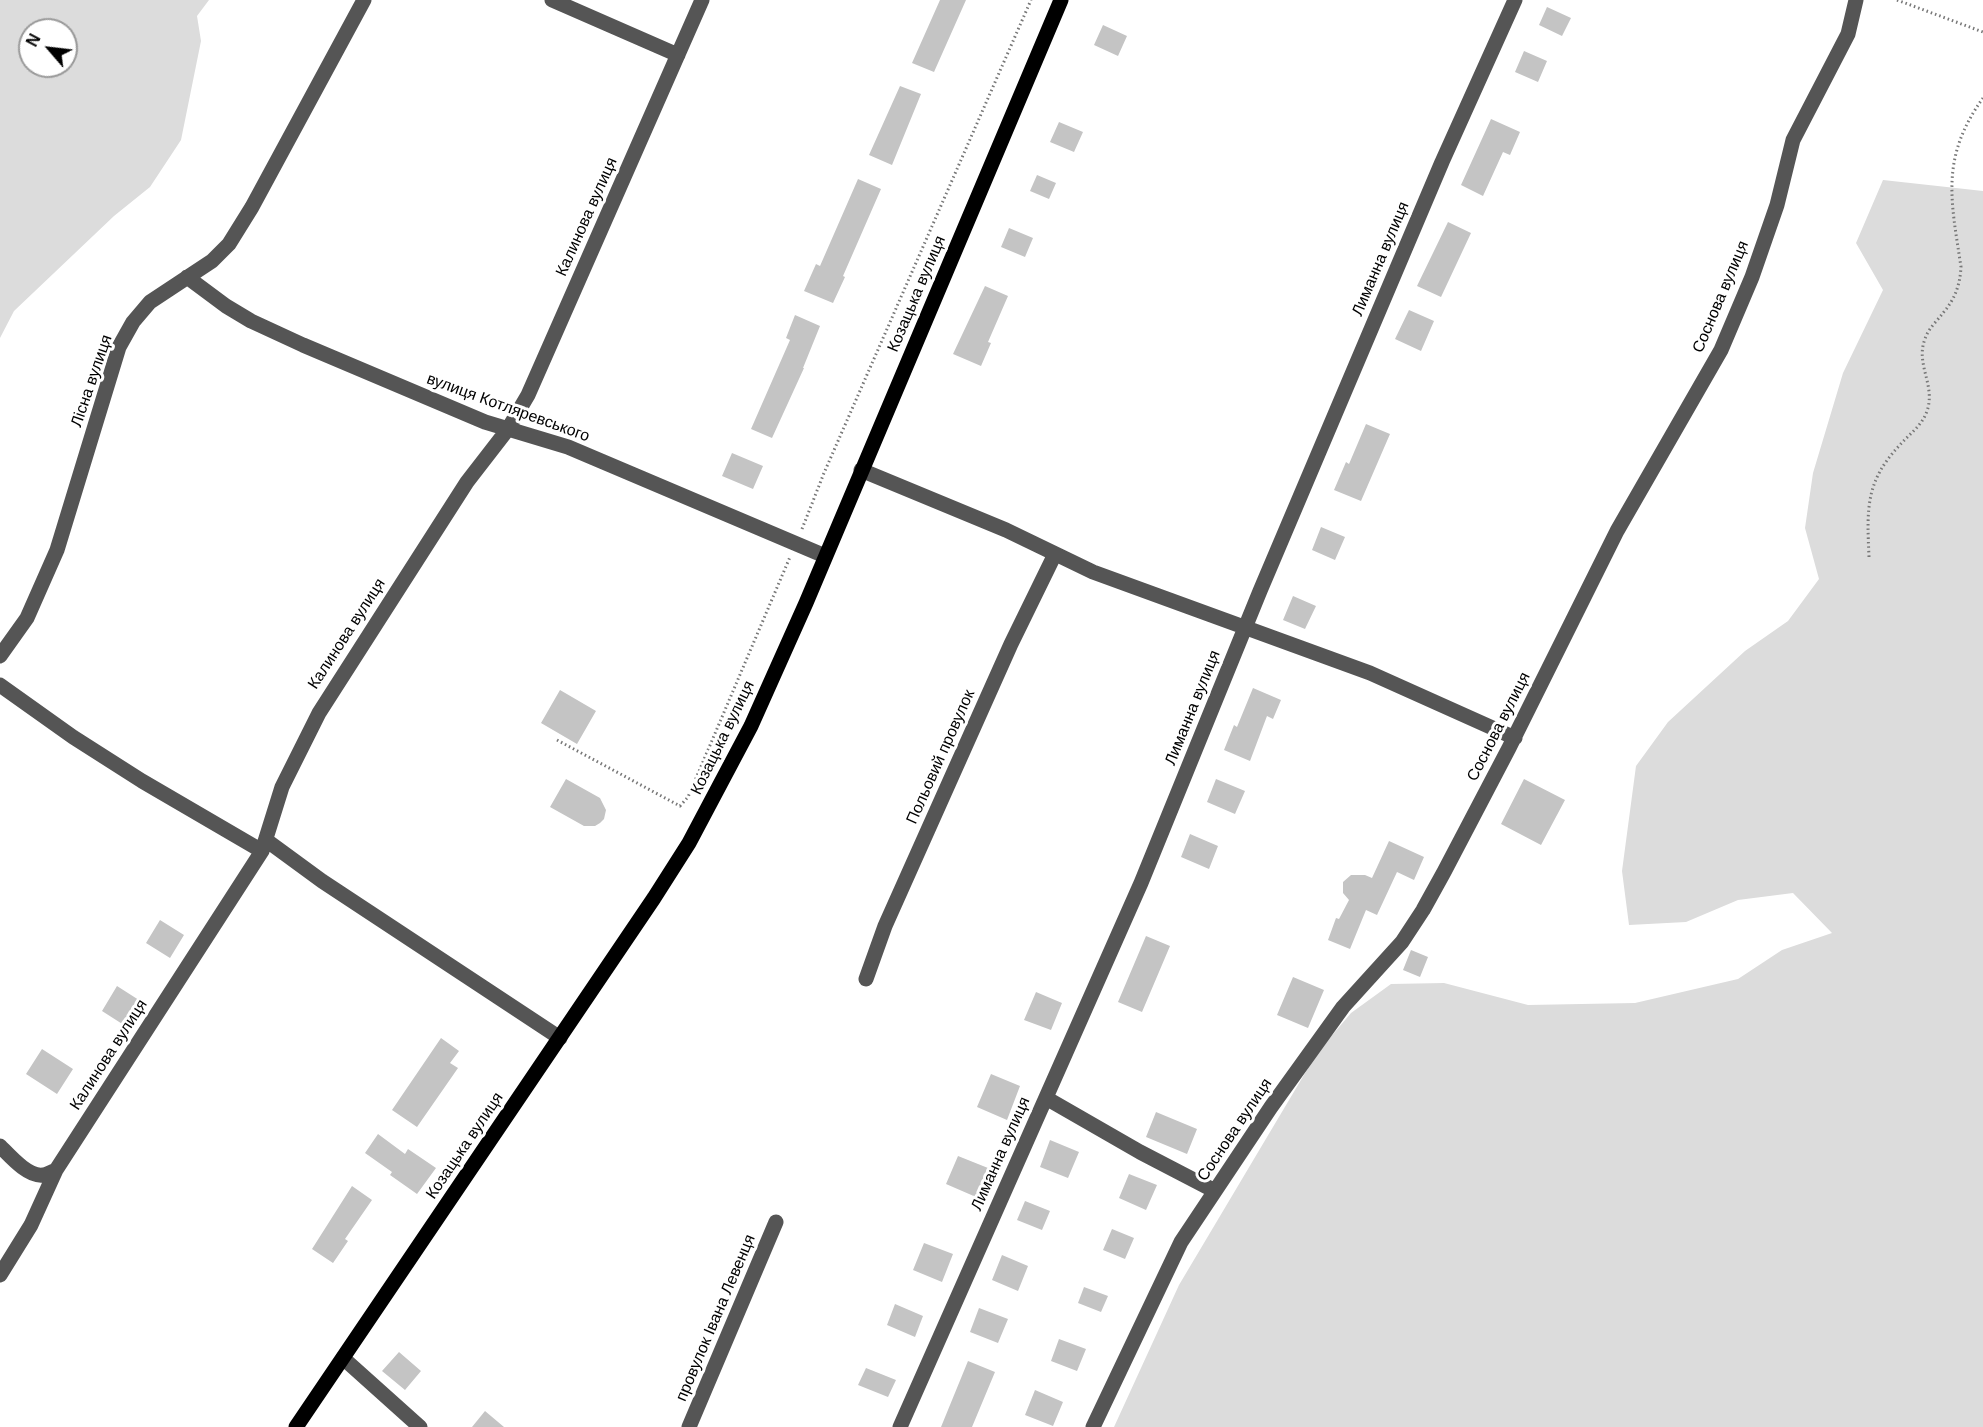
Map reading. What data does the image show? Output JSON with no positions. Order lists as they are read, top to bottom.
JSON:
{
  "streets": {
    "main road": ["Козацька вулиця"],
    "street": [
      "Калинова вулиця",
      "Лиманна вулиця",
      "Соснова вулиця",
      "Лісна вулиця",
      "вулиця Котляревського",
      "Польовий провулок",
      "провулок Івана Левенця"
    ]
  },
  "crossings": [
    ["Калинова вулиця", "вулиця Котляревського"],
    ["Козацька вулиця", "вулиця Котляревського"],
    ["Лісна вулиця", "вулиця Котляревського"]
  ],
  "north": "top left"
}
